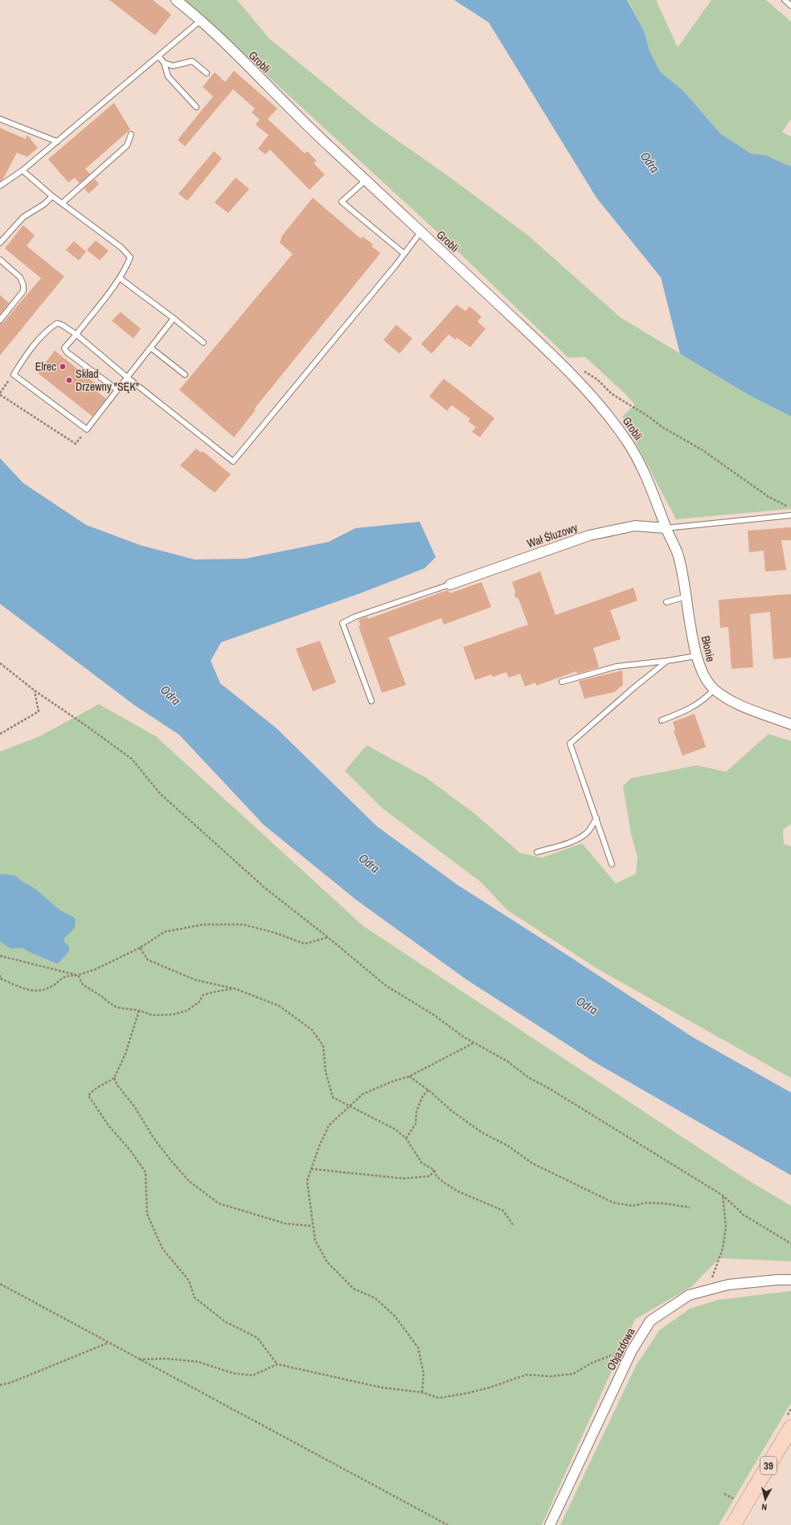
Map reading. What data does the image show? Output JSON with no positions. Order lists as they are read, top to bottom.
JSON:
{
  "streets": {
    "main road": ["39"],
    "street": [
      "Grobli",
      "Wał Śluzowy",
      "Błonie",
      "Objazdowa"
    ]
  },
  "crossings": [
    ["Grobli", "Wał Śluzowy"],
    ["Grobli", "Błonie"],
    ["Wał Śluzowy", "Błonie"]
  ],
  "water": ["Odra"],
  "places": ["Elrec", "Skład Drzewny \"SĘK\""],
  "north": "bottom"
}
